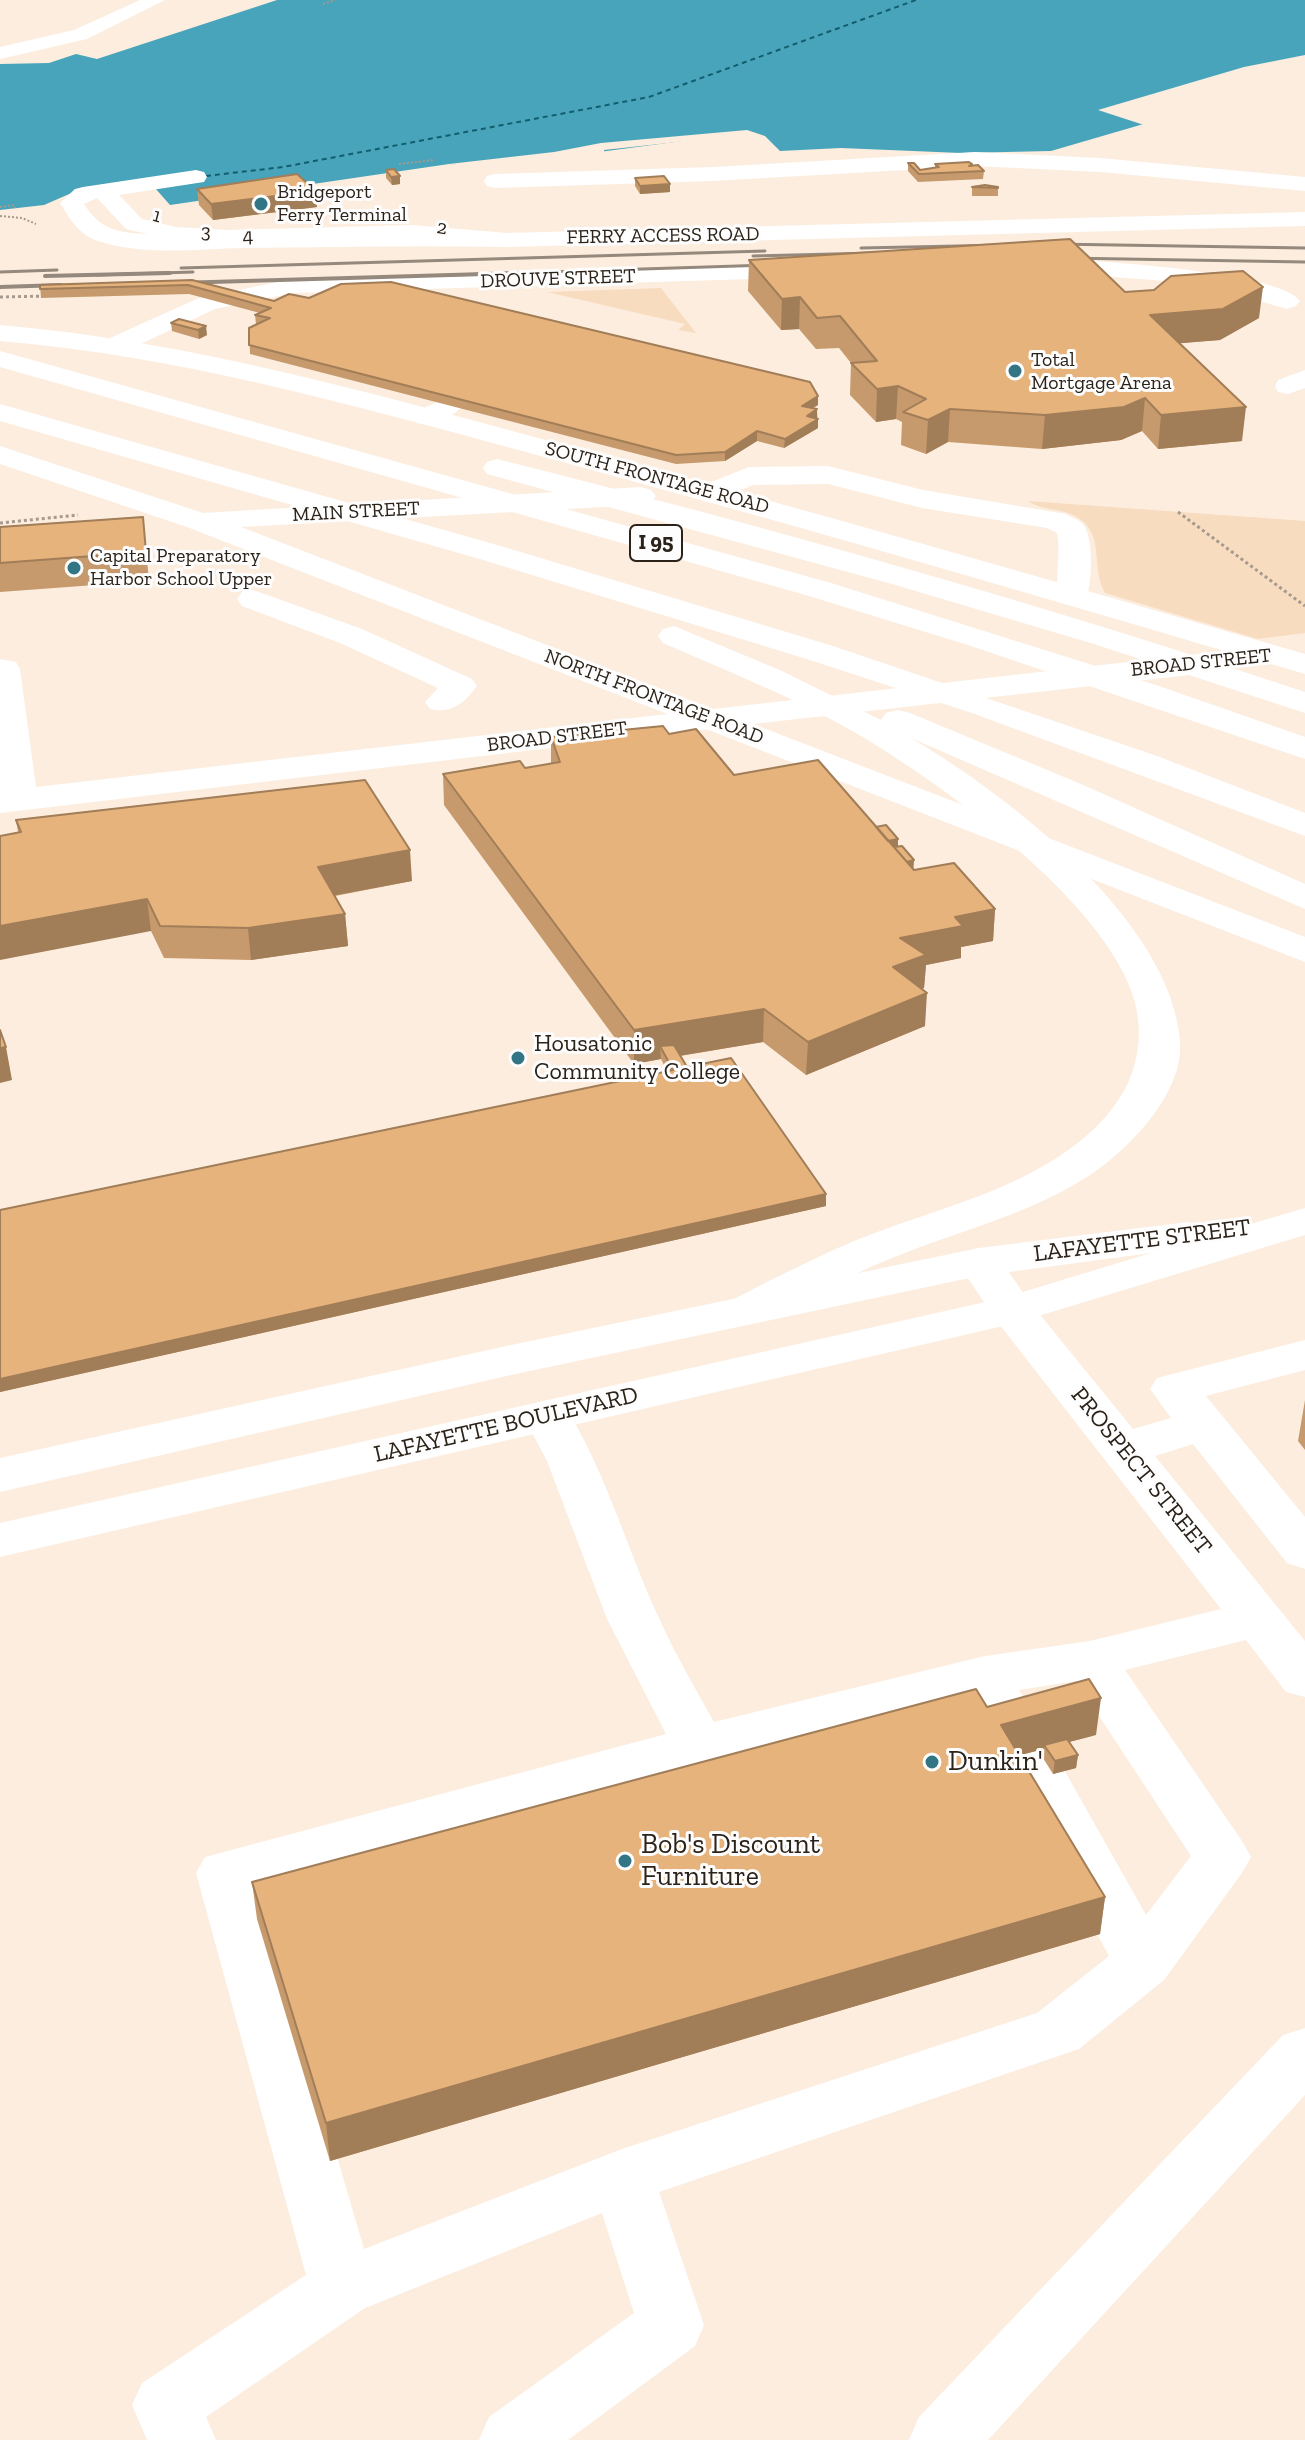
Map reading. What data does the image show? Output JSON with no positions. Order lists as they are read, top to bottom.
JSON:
{
  "streets": {
    "main road": [
      "2",
      "4",
      "FERRY ACCESS ROAD",
      "DROUVE STREET",
      "SOUTH FRONTAGE ROAD",
      "MAIN STREET",
      "I 95",
      "BROAD STREET",
      "NORTH FRONTAGE ROAD",
      "LAFAYETTE STREET",
      "LAFAYETTE BOULEVARD",
      "PROSPECT STREET"
    ]
  },
  "crossings": [
    ["2", "4"],
    ["2", "FERRY ACCESS ROAD"],
    ["4", "FERRY ACCESS ROAD"],
    ["DROUVE STREET", "SOUTH FRONTAGE ROAD"],
    ["SOUTH FRONTAGE ROAD", "MAIN STREET"],
    ["SOUTH FRONTAGE ROAD", "BROAD STREET"],
    ["MAIN STREET", "NORTH FRONTAGE ROAD"],
    ["BROAD STREET", "NORTH FRONTAGE ROAD"],
    ["LAFAYETTE STREET", "LAFAYETTE BOULEVARD"],
    ["LAFAYETTE STREET", "PROSPECT STREET"],
    ["LAFAYETTE BOULEVARD", "PROSPECT STREET"]
  ],
  "places": [
    "Bridgeport Ferry Terminal",
    "Total Mortgage Arena",
    "Capital Preparatory Harbor School Upper",
    "Housatonic Community College",
    "Dunkin'",
    "Bob's Discount Furniture"
  ]
}
